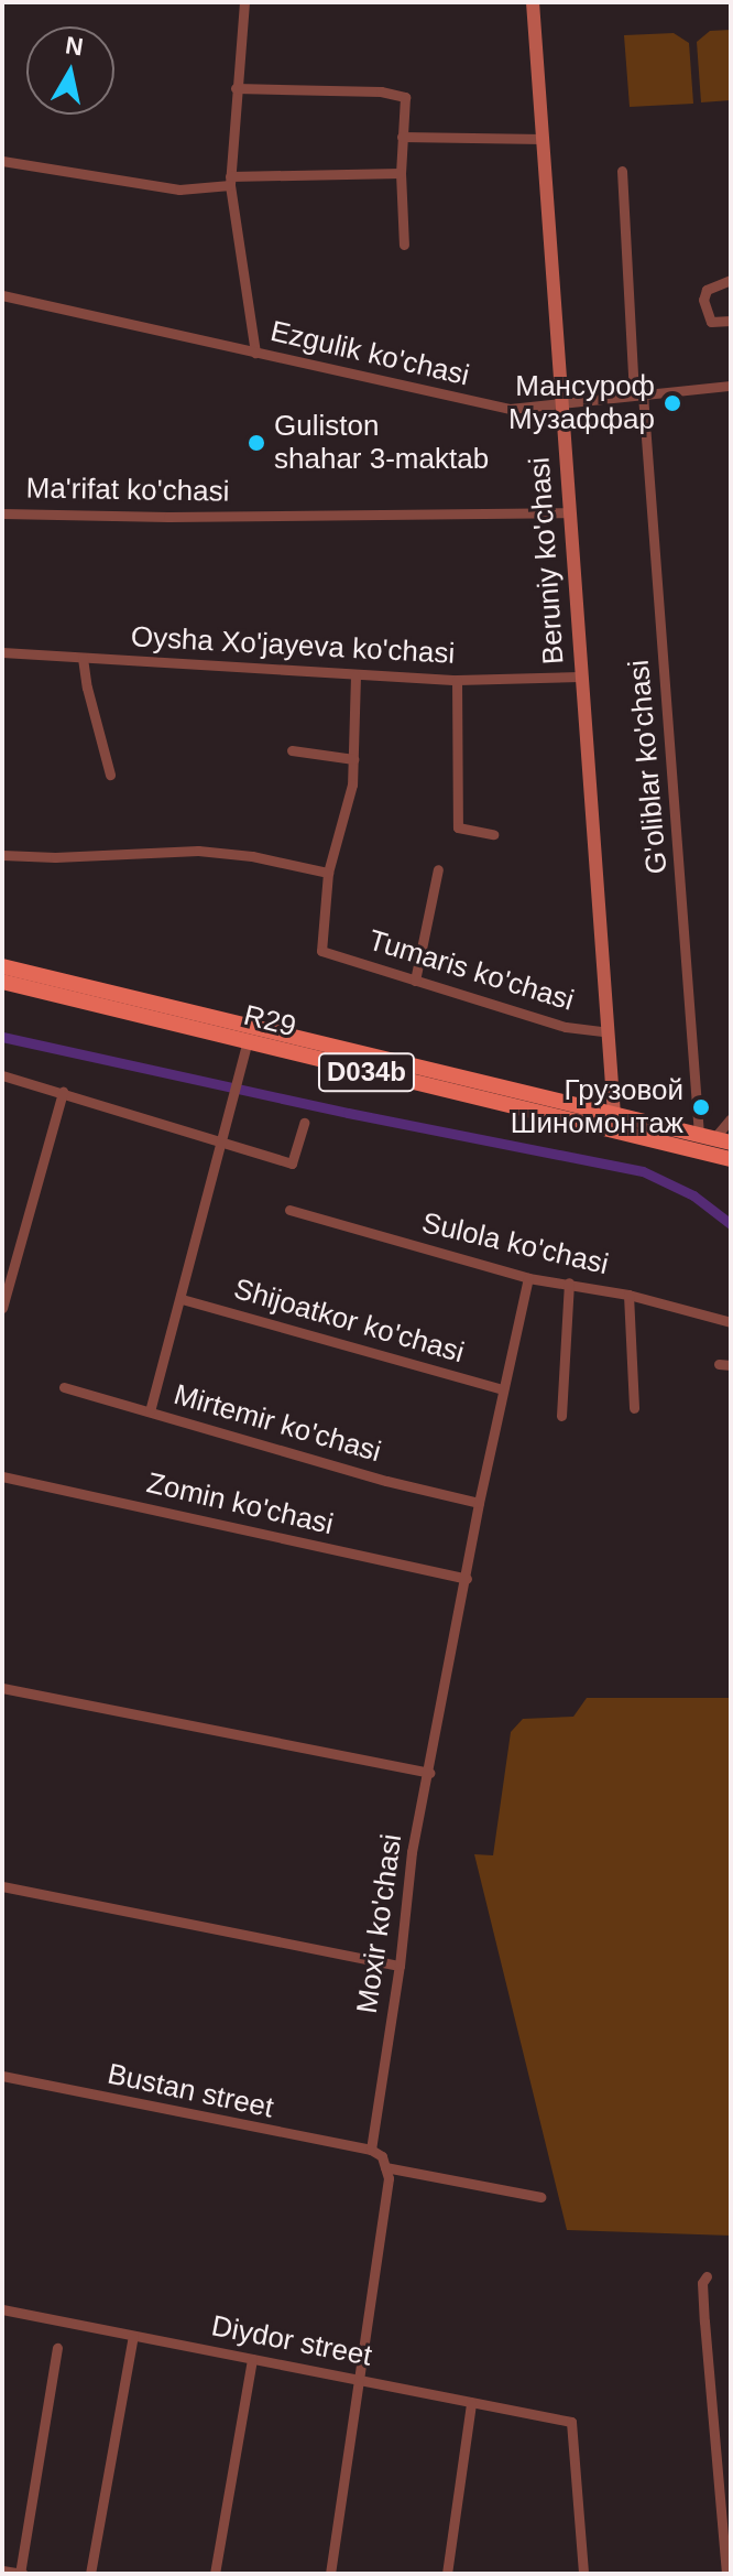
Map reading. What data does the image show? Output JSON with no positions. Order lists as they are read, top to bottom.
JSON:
{
  "streets": {
    "main road": ["R29", "D034b"],
    "street": [
      "Ezgulik ko'chasi",
      "Ma'rifat ko'chasi",
      "Beruniy ko'chasi",
      "Oysha Xo'jayeva ko'chasi",
      "G'oliblar ko'chasi",
      "Tumaris ko'chasi",
      "Sulola ko'chasi",
      "Shijoatkor ko'chasi",
      "Mirtemir ko'chasi",
      "Zomin ko'chasi",
      "Moxir ko'chasi",
      "Bustаn street",
      "Diydor street"
    ]
  },
  "crossings": [
    ["Ezgulik ko'chasi", "Beruniy ko'chasi"],
    ["Ezgulik ko'chasi", "G'oliblar ko'chasi"],
    ["Ma'rifat ko'chasi", "Beruniy ko'chasi"],
    ["Beruniy ko'chasi", "Oysha Xo'jayeva ko'chasi"],
    ["Beruniy ko'chasi", "Tumaris ko'chasi"],
    ["Beruniy ko'chasi", "R29"],
    ["G'oliblar ko'chasi", "R29"],
    ["Sulola ko'chasi", "Moxir ko'chasi"],
    ["Shijoatkor ko'chasi", "Moxir ko'chasi"],
    ["Mirtemir ko'chasi", "Moxir ko'chasi"],
    ["Zomin ko'chasi", "Moxir ko'chasi"],
    ["Moxir ko'chasi", "Bustаn street"]
  ],
  "places": ["Мансуроф Музаффар", "Guliston shahar 3-maktab", "Грузовой Шиномонтаж"],
  "north": "top"
}
